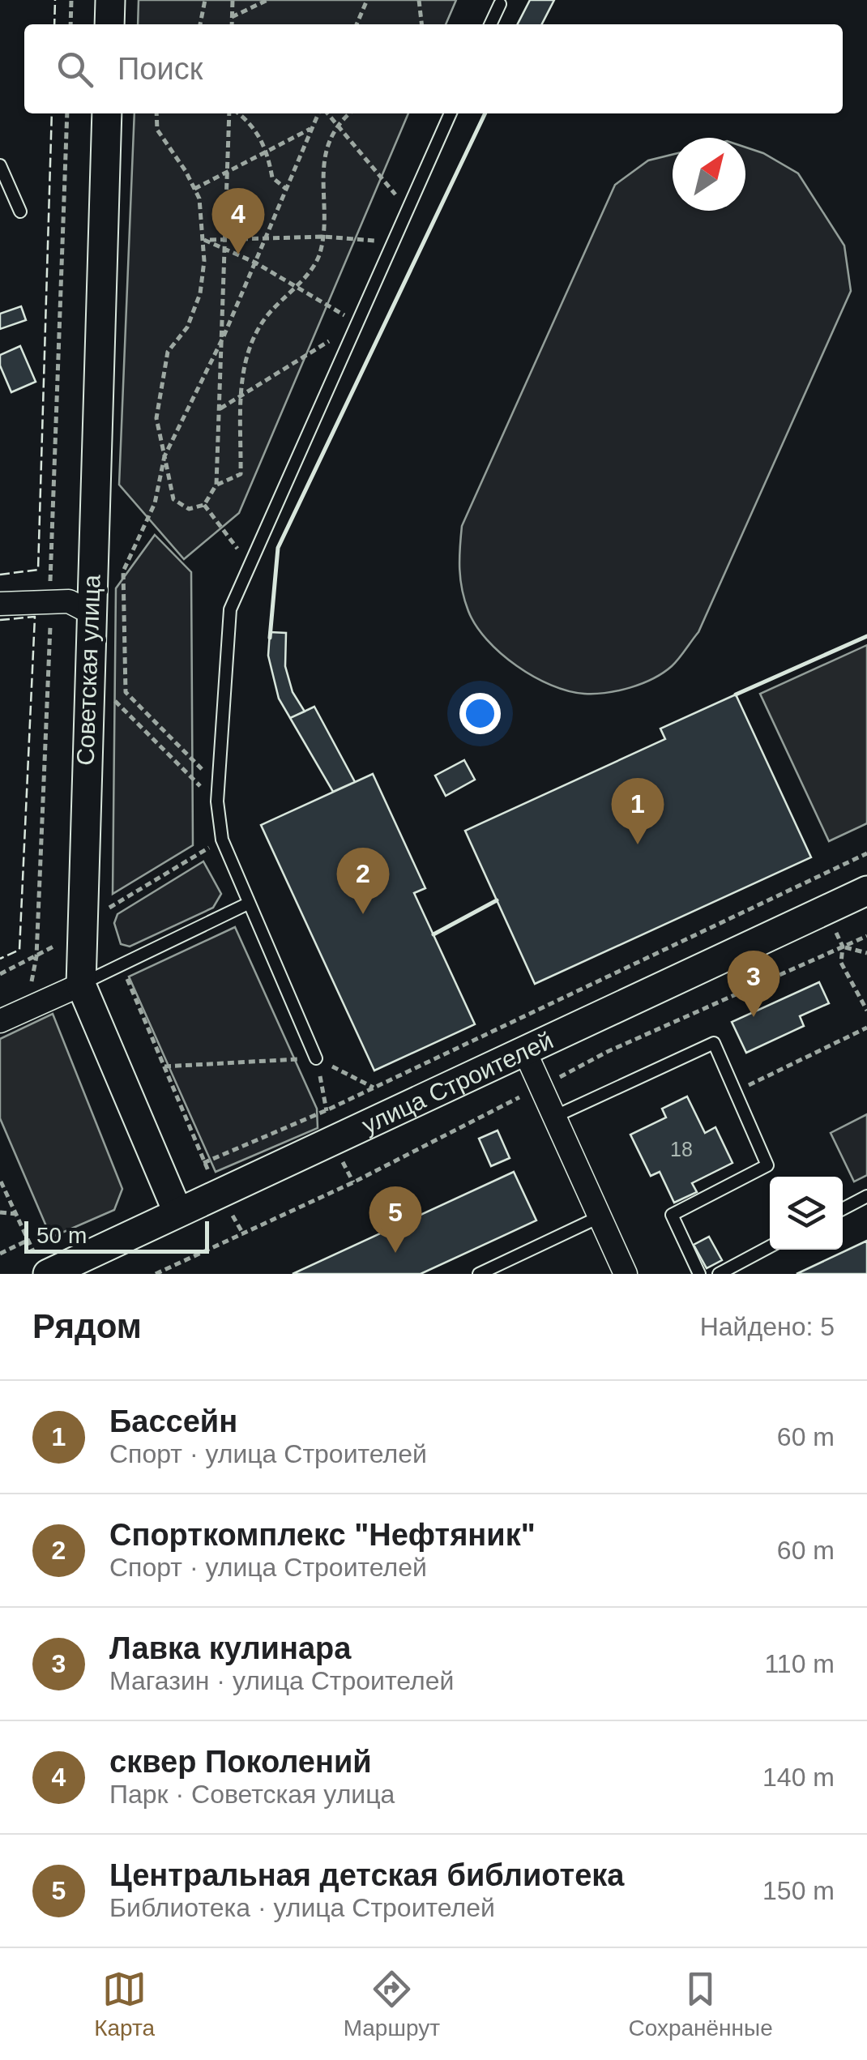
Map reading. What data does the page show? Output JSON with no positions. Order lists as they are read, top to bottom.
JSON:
{
  "streets": {
    "street": ["Советская улица", "улица Строителей"]
  },
  "crossings": [
    ["Советская улица", "улица Строителей"]
  ],
  "house_numbers": ["18"],
  "scale_bar": "50 m",
  "north": "top right",
  "page": {
    "search": "Поиск",
    "pins": [
      "4",
      "1",
      "2",
      "3",
      "5"
    ],
    "scale": "50 m",
    "heading": ["Рядом", "Найдено: 5"],
    "list": [
      {
        "mark": "1",
        "name": "Бассейн",
        "note": "Спорт · улица Строителей",
        "value": "60 m"
      },
      {
        "mark": "2",
        "name": "Спорткомплекс \"Нефтяник\"",
        "note": "Спорт · улица Строителей",
        "value": "60 m"
      },
      {
        "mark": "3",
        "name": "Лавка кулинара",
        "note": "Магазин · улица Строителей",
        "value": "110 m"
      },
      {
        "mark": "4",
        "name": "сквер Поколений",
        "note": "Парк · Советская улица",
        "value": "140 m"
      },
      {
        "mark": "5",
        "name": "Центральная детская библиотека",
        "note": "Библиотека · улица Строителей",
        "value": "150 m"
      }
    ],
    "nav": ["Карта", "Маршрут", "Сохранённые"]
  }
}
